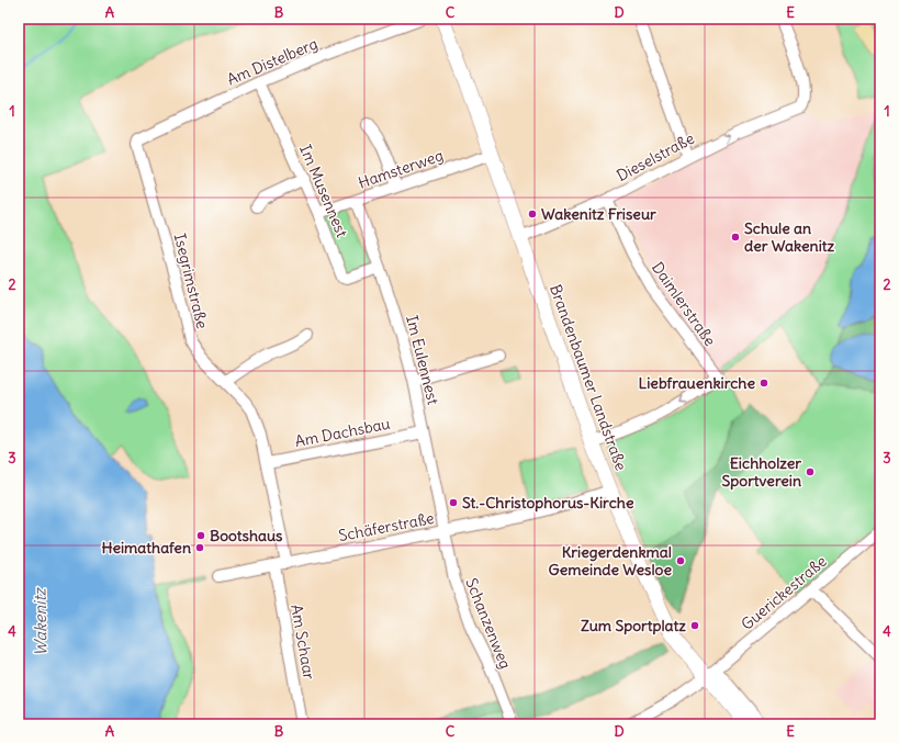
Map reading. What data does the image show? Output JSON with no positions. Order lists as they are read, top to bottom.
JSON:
{
  "streets": {
    "main road": ["Brandenbaumer Landstraße"],
    "street": [
      "Am Distelberg",
      "Dieselstraße",
      "Hamsterweg",
      "Im Musennest",
      "Isegrimstraße",
      "Daimlerstraße",
      "Im Eulennest",
      "Am Dachsbau",
      "Schäferstraße",
      "Guerickestraße",
      "Schanzenweg",
      "Am Schaar"
    ]
  },
  "crossings": [
    ["Am Distelberg", "Im Musennest"],
    ["Am Distelberg", "Isegrimstraße"],
    ["Dieselstraße", "Daimlerstraße"],
    ["Dieselstraße", "Brandenbaumer Landstraße"],
    ["Hamsterweg", "Im Musennest"],
    ["Hamsterweg", "Im Eulennest"],
    ["Hamsterweg", "Brandenbaumer Landstraße"],
    ["Im Musennest", "Im Eulennest"],
    ["Isegrimstraße", "Am Dachsbau"],
    ["Isegrimstraße", "Schäferstraße"],
    ["Daimlerstraße", "Brandenbaumer Landstraße"],
    ["Im Eulennest", "Am Dachsbau"],
    ["Im Eulennest", "Schäferstraße"],
    ["Im Eulennest", "Schanzenweg"],
    ["Brandenbaumer Landstraße", "Schäferstraße"],
    ["Brandenbaumer Landstraße", "Guerickestraße"],
    ["Schäferstraße", "Schanzenweg"],
    ["Schäferstraße", "Am Schaar"]
  ],
  "water": ["Wakenitz"],
  "places": [
    "Wakenitz Friseur",
    "Schule an der Wakenitz",
    "Liebfrauenkirche",
    "Eichholzer Sportverein",
    "St.-Christophorus-Kirche",
    "Bootshaus",
    "Heimathafen",
    "Kriegerdenkmal Gemeinde Wesloe",
    "Zum Sportplatz"
  ],
  "grid": {
    "columns": [
      "A",
      "B",
      "C",
      "D",
      "E"
    ],
    "rows": [
      "1",
      "2",
      "3",
      "4"
    ]
  }
}
